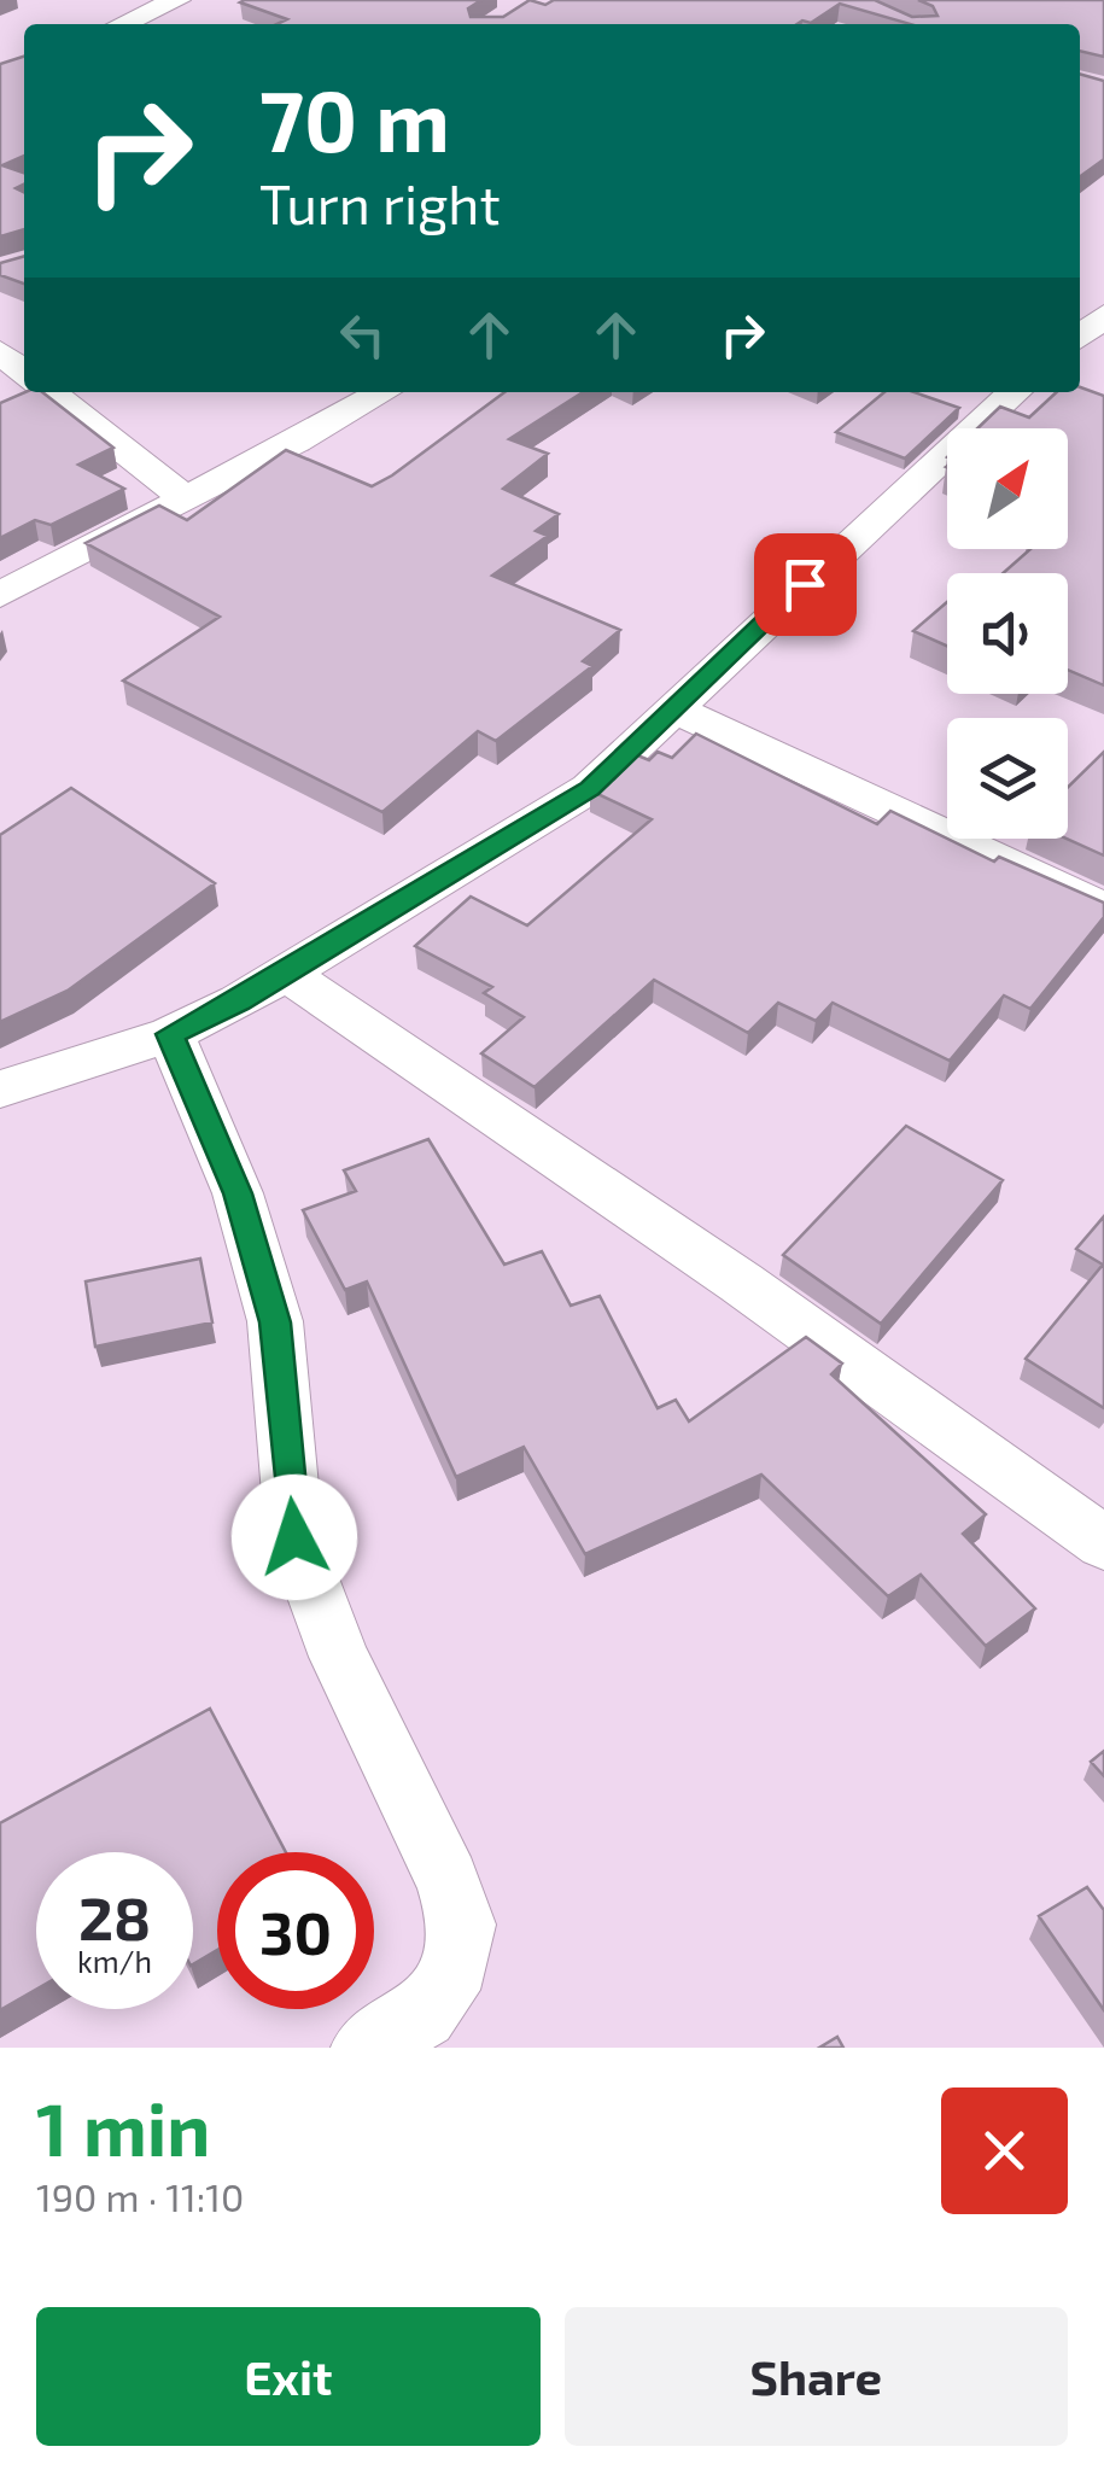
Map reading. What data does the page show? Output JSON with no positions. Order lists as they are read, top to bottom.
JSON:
{
  "north": "top right",
  "page": {
    "turn": ["70 m", "Turn right"],
    "speed": "28 km/h",
    "limit": "30",
    "heading": ["1 min", "190 m · 11:10"],
    "buttons": ["Exit", "Share"]
  }
}
